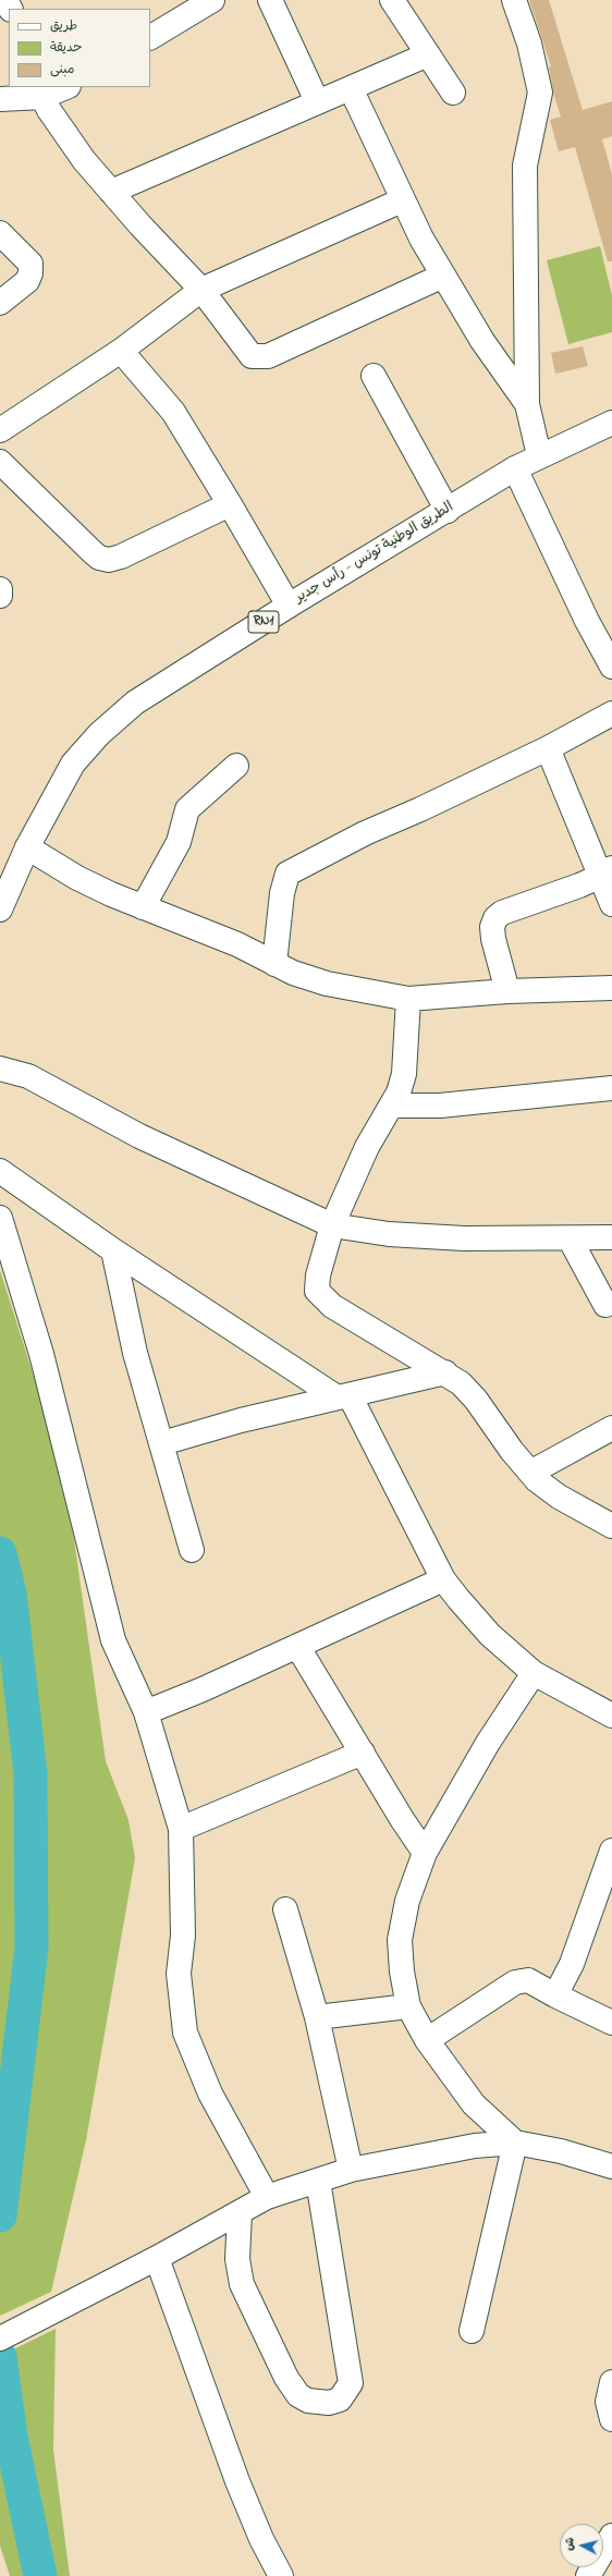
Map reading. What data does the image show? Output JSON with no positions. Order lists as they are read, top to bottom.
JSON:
{
  "streets": {
    "street": ["الطريق الوطنية تونس - رأس جدير", "RN1"]
  },
  "legend": ["طريق", "حديقة", "مبنى"],
  "north": "left"
}
